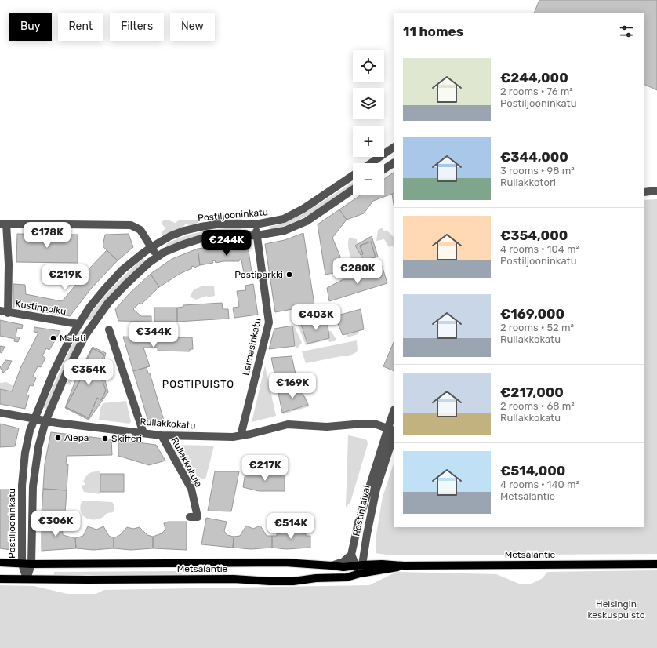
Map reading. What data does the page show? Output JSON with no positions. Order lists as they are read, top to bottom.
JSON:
{
  "streets": {
    "main road": ["Metsäläntie"],
    "street": [
      "Postiljooninkatu",
      "Kustinpolku",
      "Leimasinkatu",
      "Rullakkokatu",
      "Rullakkokuja",
      "Postintaival"
    ]
  },
  "crossings": [
    ["Postiljooninkatu", "Kustinpolku"],
    ["Postiljooninkatu", "Leimasinkatu"],
    ["Postiljooninkatu", "Rullakkokatu"],
    ["Postiljooninkatu", "Metsäläntie"],
    ["Leimasinkatu", "Rullakkokatu"],
    ["Rullakkokatu", "Rullakkokuja"],
    ["Rullakkokatu", "Postintaival"],
    ["Postintaival", "Metsäläntie"]
  ],
  "districts": ["POSTIPUISTO"],
  "parks": ["Helsingin keskuspuisto"],
  "places": [
    "Postiparkki",
    "Malati",
    "Alepa",
    "Skifferi"
  ],
  "page": {
    "chip": [
      "Buy",
      "Rent",
      "Filters",
      "New"
    ],
    "heading": "11 homes",
    "map_buttons": ["+", "−"],
    "list": [
      {
        "name": "€244,000",
        "note": "2 rooms · 76 m² · Postiljooninkatu"
      },
      {
        "name": "€344,000",
        "note": "3 rooms · 98 m² · Rullakkotori"
      },
      {
        "name": "€354,000",
        "note": "4 rooms · 104 m² · Postiljooninkatu"
      },
      {
        "name": "€169,000",
        "note": "2 rooms · 52 m² · Rullakkokatu"
      },
      {
        "name": "€217,000",
        "note": "2 rooms · 68 m² · Rullakkokatu"
      },
      {
        "name": "€514,000",
        "note": "4 rooms · 140 m² · Metsäläntie"
      }
    ],
    "price": [
      "€178K",
      "€244K",
      "€280K",
      "€219K",
      "€403K",
      "€344K",
      "€354K",
      "€169K",
      "€217K",
      "€306K",
      "€514K"
    ]
  }
}
